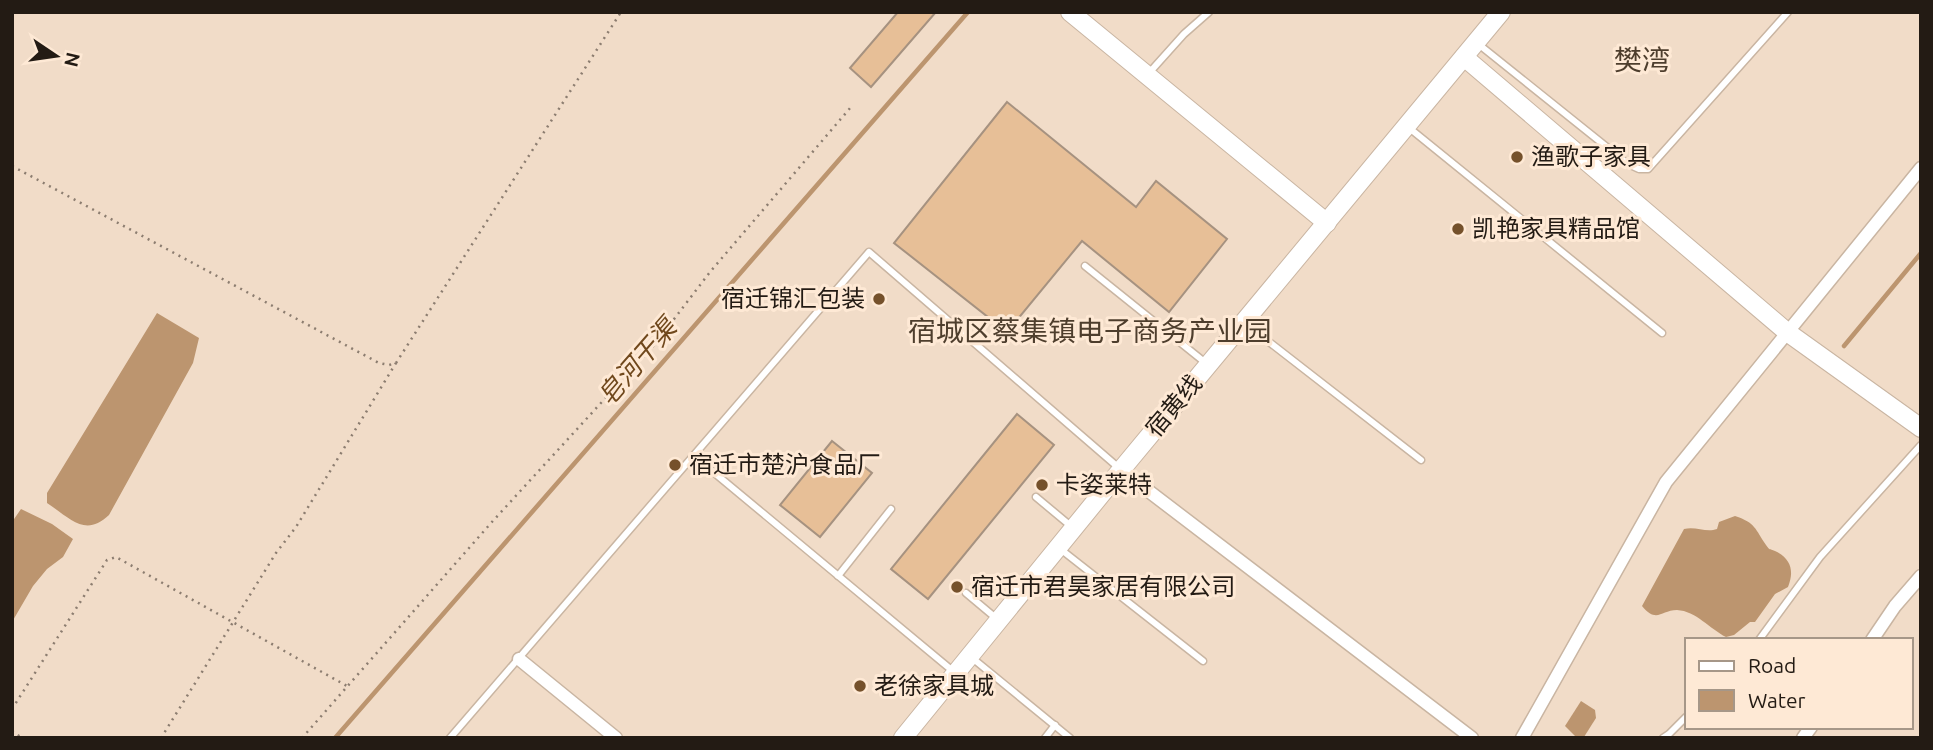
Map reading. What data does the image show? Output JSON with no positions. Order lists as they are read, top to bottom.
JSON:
{
  "streets": {
    "main road": ["宿黄线"]
  },
  "districts": ["樊湾", "宿城区蔡集镇电子商务产业园"],
  "water": ["皂河干渠"],
  "places": [
    "渔歌子家具",
    "凯艳家具精品馆",
    "宿迁锦汇包装",
    "宿迁市楚沪食品厂",
    "卡姿莱特",
    "宿迁市君昊家居有限公司",
    "老徐家具城"
  ],
  "legend": ["Road", "Water"],
  "north": "right"
}
